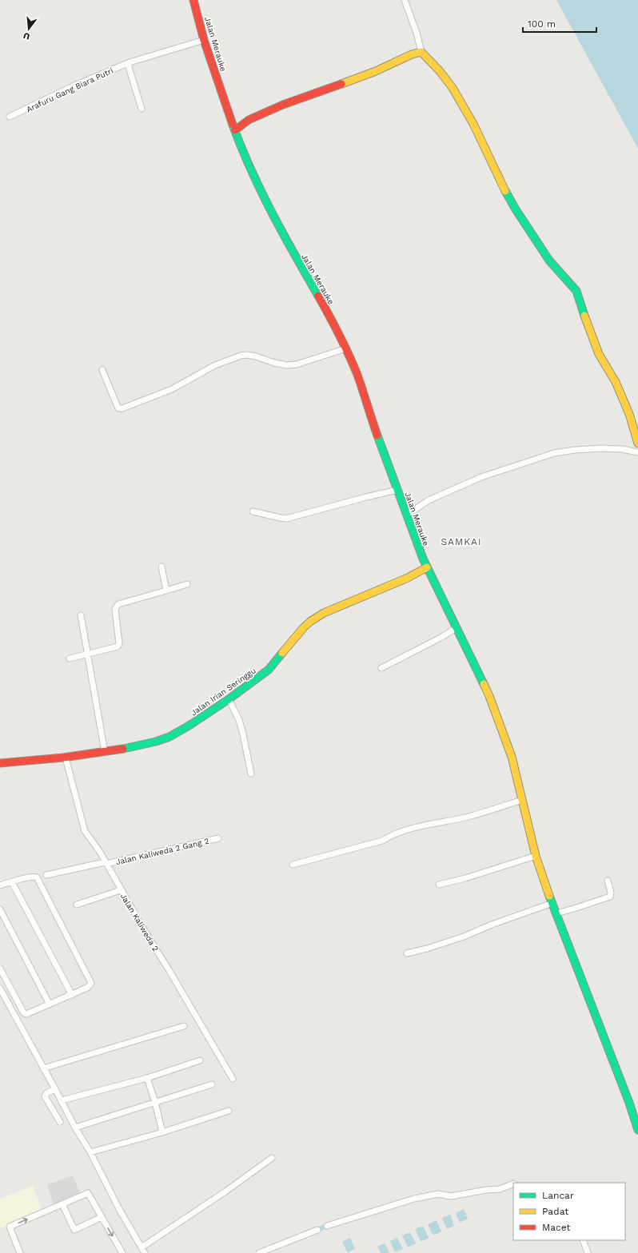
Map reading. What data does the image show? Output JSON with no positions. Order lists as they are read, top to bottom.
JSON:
{
  "streets": {
    "street": [
      "Jalan Merauke",
      "Arafuru Gang Biara Putri",
      "Jalan Irian Seringgu",
      "Jalan Kaliweda 2 Gang 2",
      "Jalan Kaliweda 2"
    ]
  },
  "crossings": [
    ["Jalan Merauke", "Arafuru Gang Biara Putri"],
    ["Jalan Merauke", "Jalan Irian Seringgu"],
    ["Jalan Irian Seringgu", "Jalan Kaliweda 2"],
    ["Jalan Kaliweda 2 Gang 2", "Jalan Kaliweda 2"]
  ],
  "districts": ["SAMKAI"],
  "legend": ["Lancar", "Padat", "Macet"],
  "scale_bar": "100 m",
  "north": "bottom"
}
